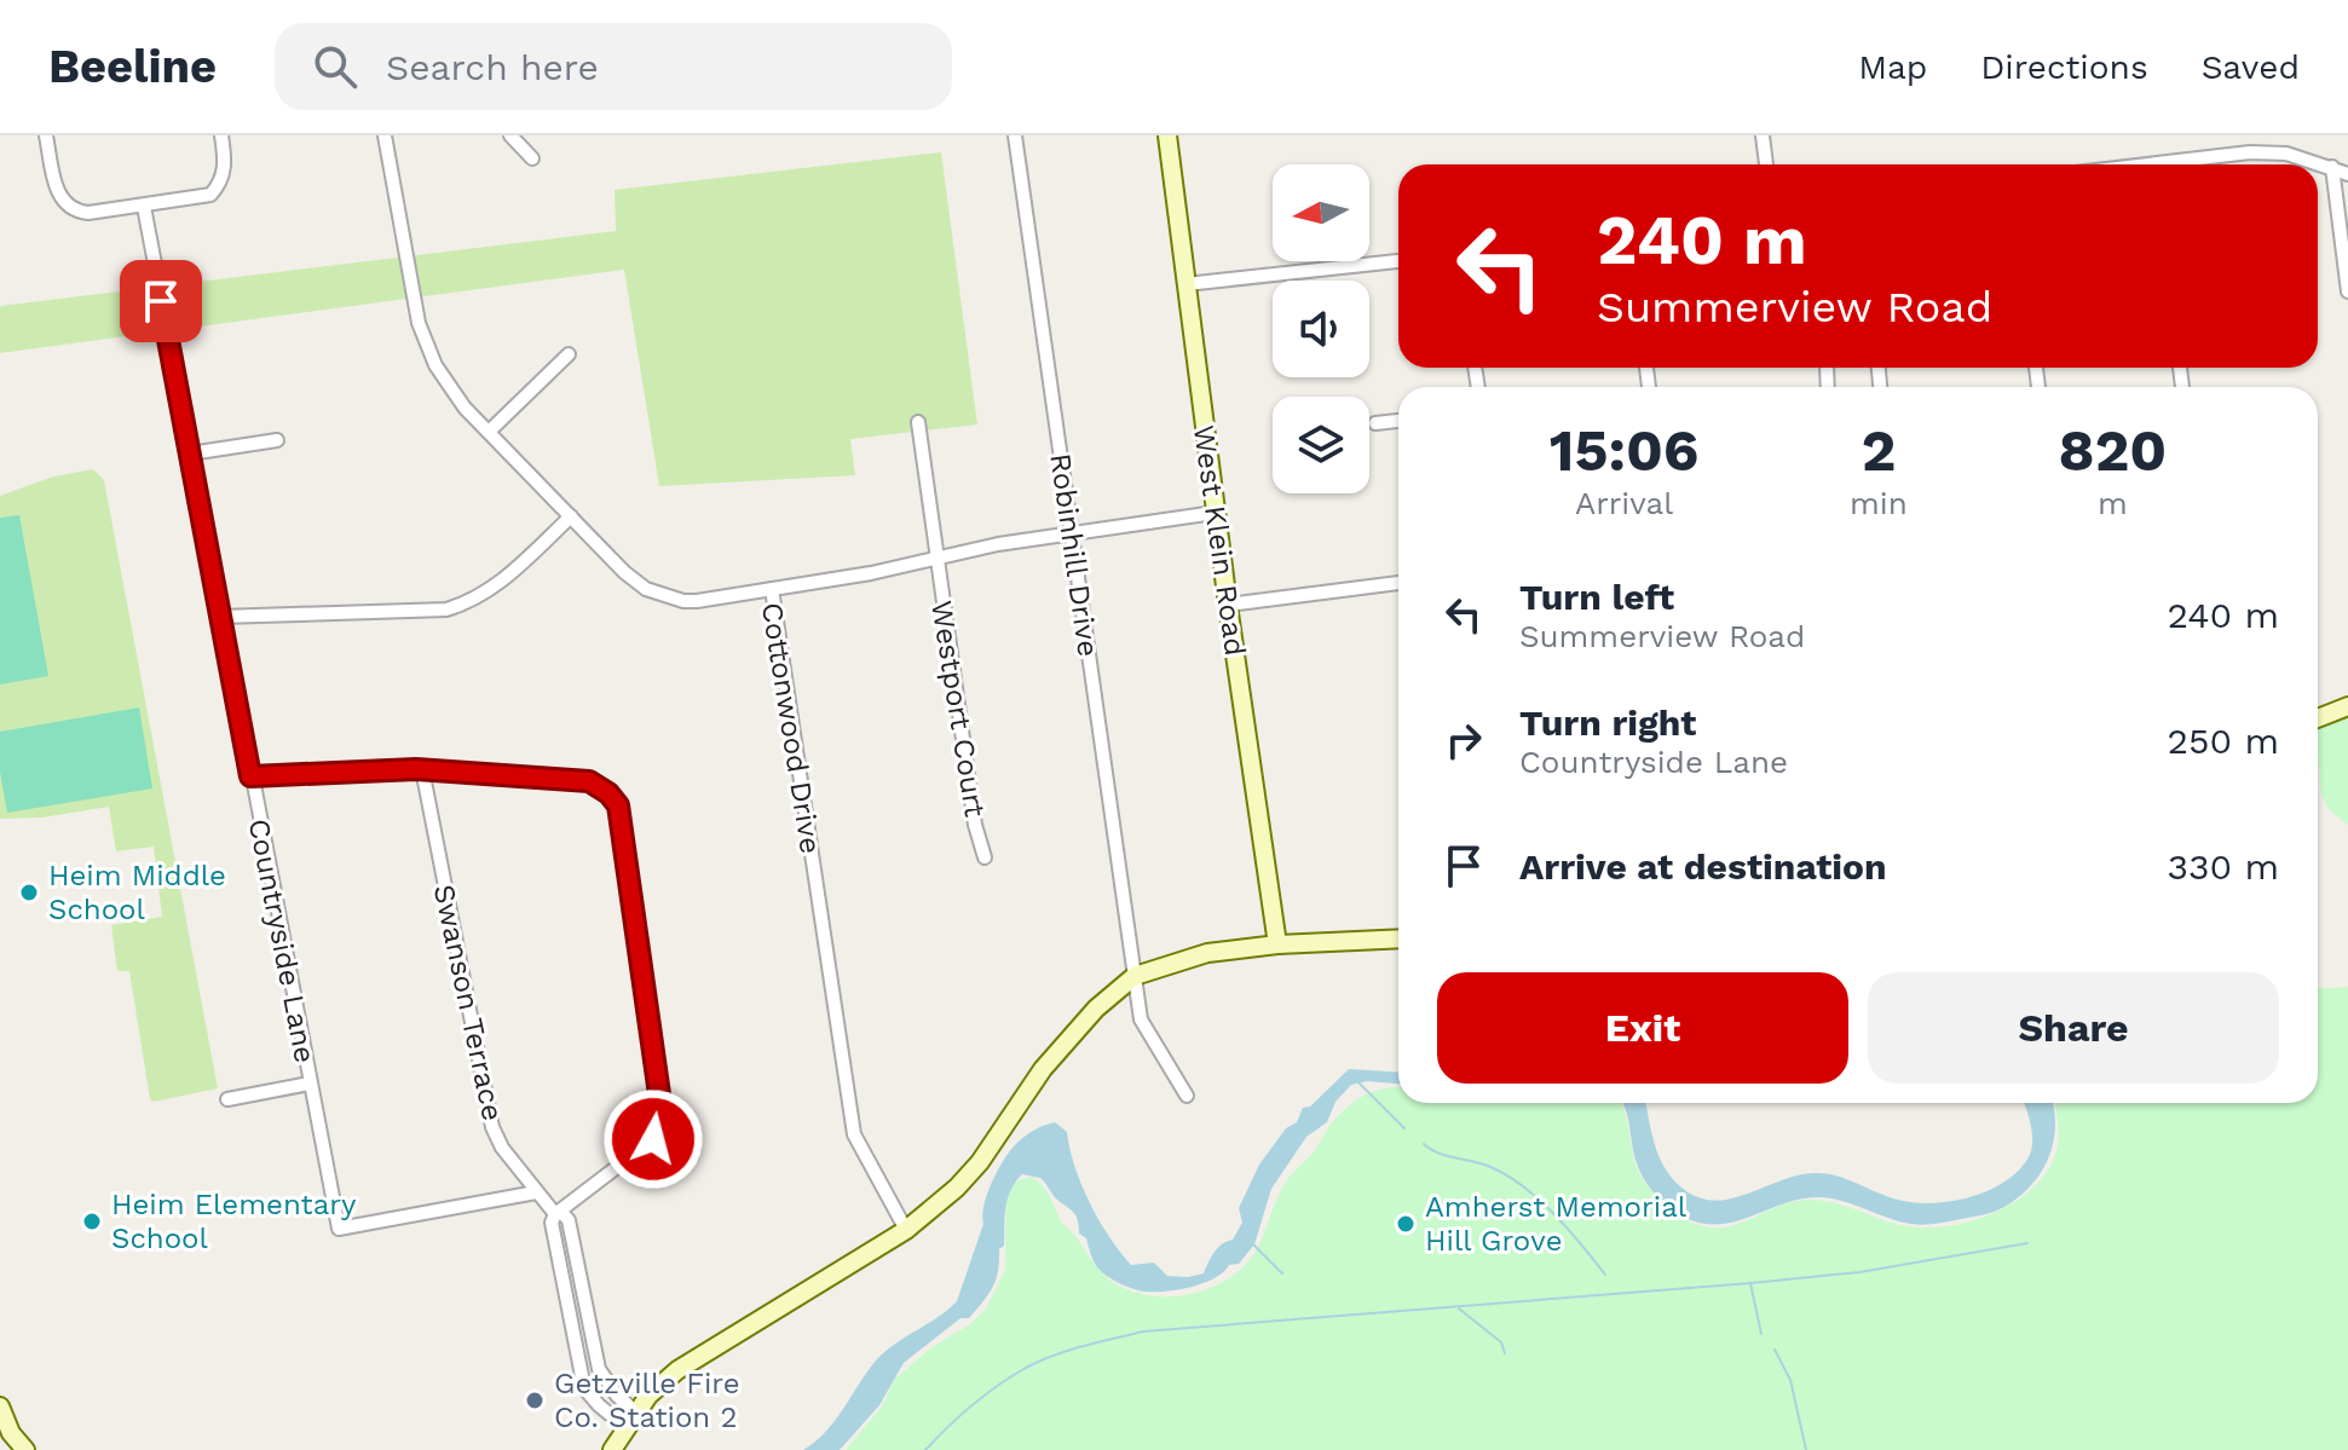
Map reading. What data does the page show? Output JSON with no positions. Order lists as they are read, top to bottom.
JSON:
{
  "streets": {
    "street": [
      "West Klein Road",
      "Robinhill Drive",
      "Westport Court",
      "Cottonwood Drive",
      "Countryside Lane",
      "Swanson Terrace"
    ]
  },
  "crossings": [
    ["Countryside Lane", "Swanson Terrace"]
  ],
  "places": [
    "Heim Middle School",
    "Heim Elementary School",
    "Amherst Memorial Hill Grove",
    "Getzville Fire Co. Station 2"
  ],
  "north": "left",
  "page": {
    "header": "Beeline",
    "search": "Search here",
    "nav": ["Map", "Directions", "Saved"],
    "turn": ["240 m", "Summerview Road"],
    "eta": [
      "15:06",
      "Arrival",
      "2",
      "min",
      "820",
      "m"
    ],
    "list": [
      {
        "name": "Turn left",
        "note": "Summerview Road",
        "value": "240 m"
      },
      {
        "name": "Turn right",
        "note": "Countryside Lane",
        "value": "250 m"
      },
      {
        "name": "Arrive at destination",
        "value": "330 m"
      }
    ],
    "buttons": ["Exit", "Share"]
  }
}
